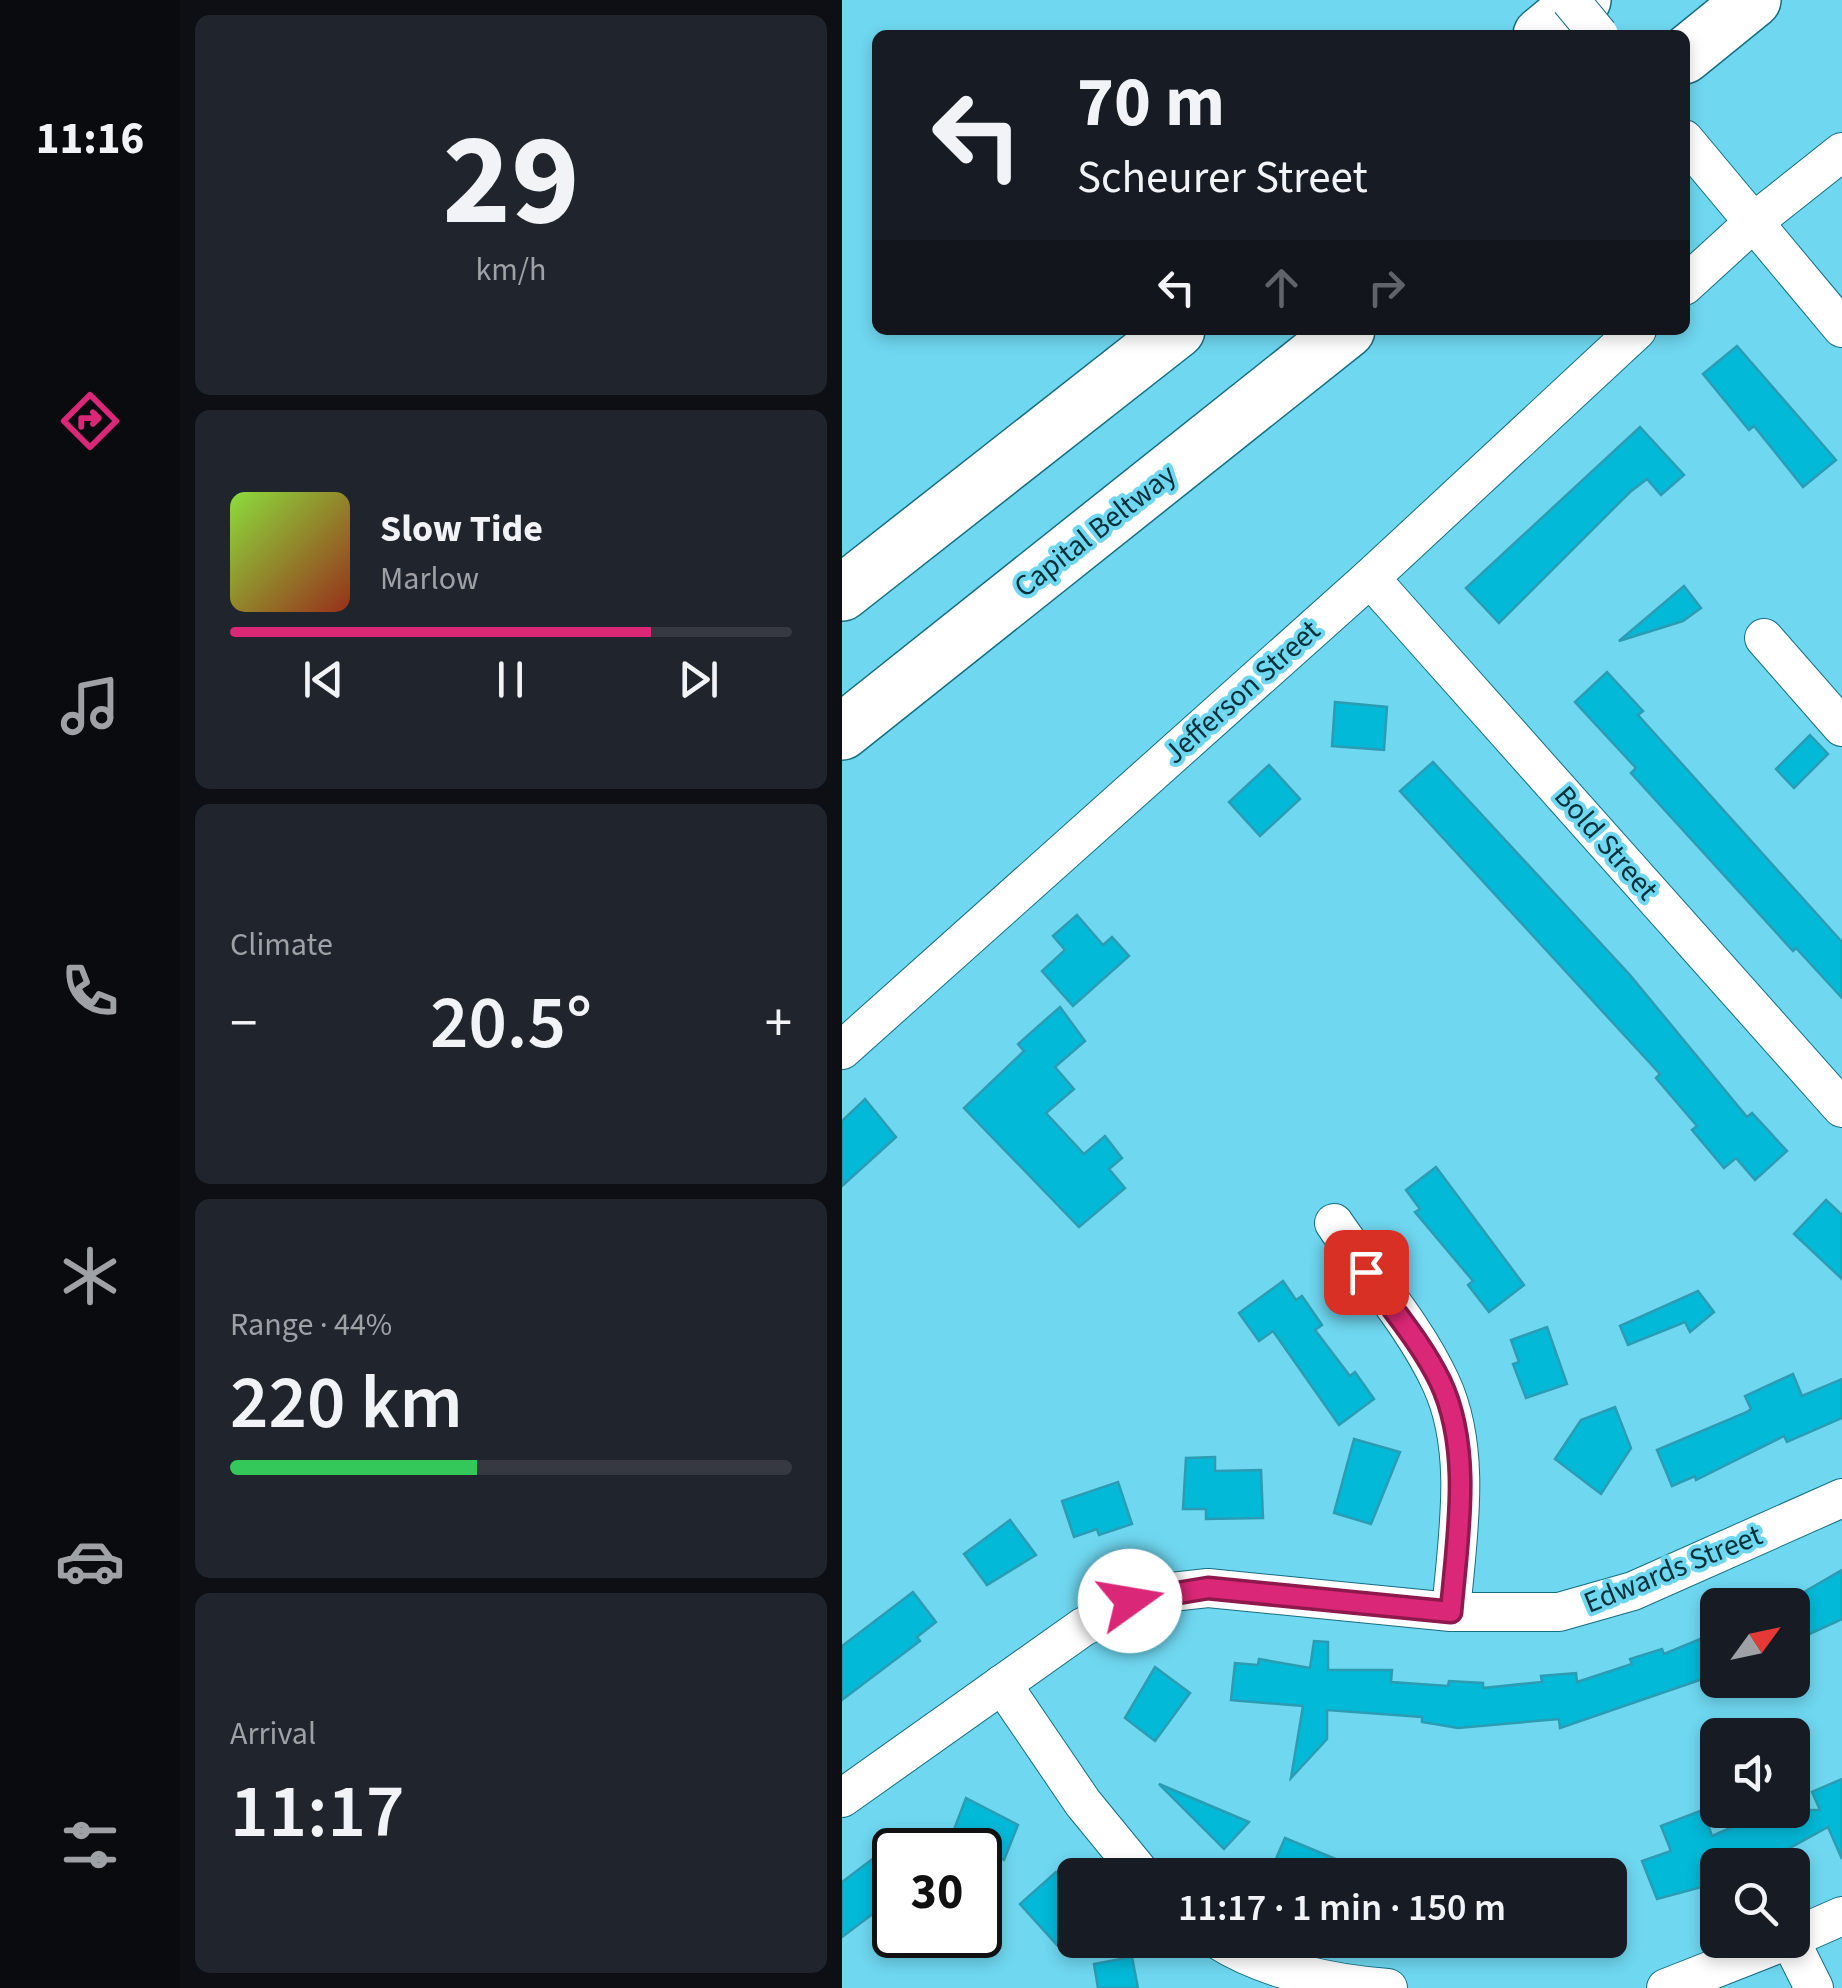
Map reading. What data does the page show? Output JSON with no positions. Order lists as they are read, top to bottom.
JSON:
{
  "streets": {
    "highway": ["Capital Beltway"],
    "street": ["Jefferson Street", "Bold Street", "Edwards Street"]
  },
  "crossings": [
    ["Jefferson Street", "Bold Street"]
  ],
  "north": "top right",
  "page": {
    "tabs": "11:16",
    "tile": [
      ["29", "km/h"],
      "Climate",
      ["Range · 44%", "220 km"],
      ["Arrival", "11:17"]
    ],
    "turn": ["70 m", "Scheurer Street"],
    "song": ["Slow Tide", "Marlow"],
    "heat": ["−", "20.5°", "+"],
    "limit": "30",
    "trip": "11:17 · 1 min · 150 m"
  }
}
